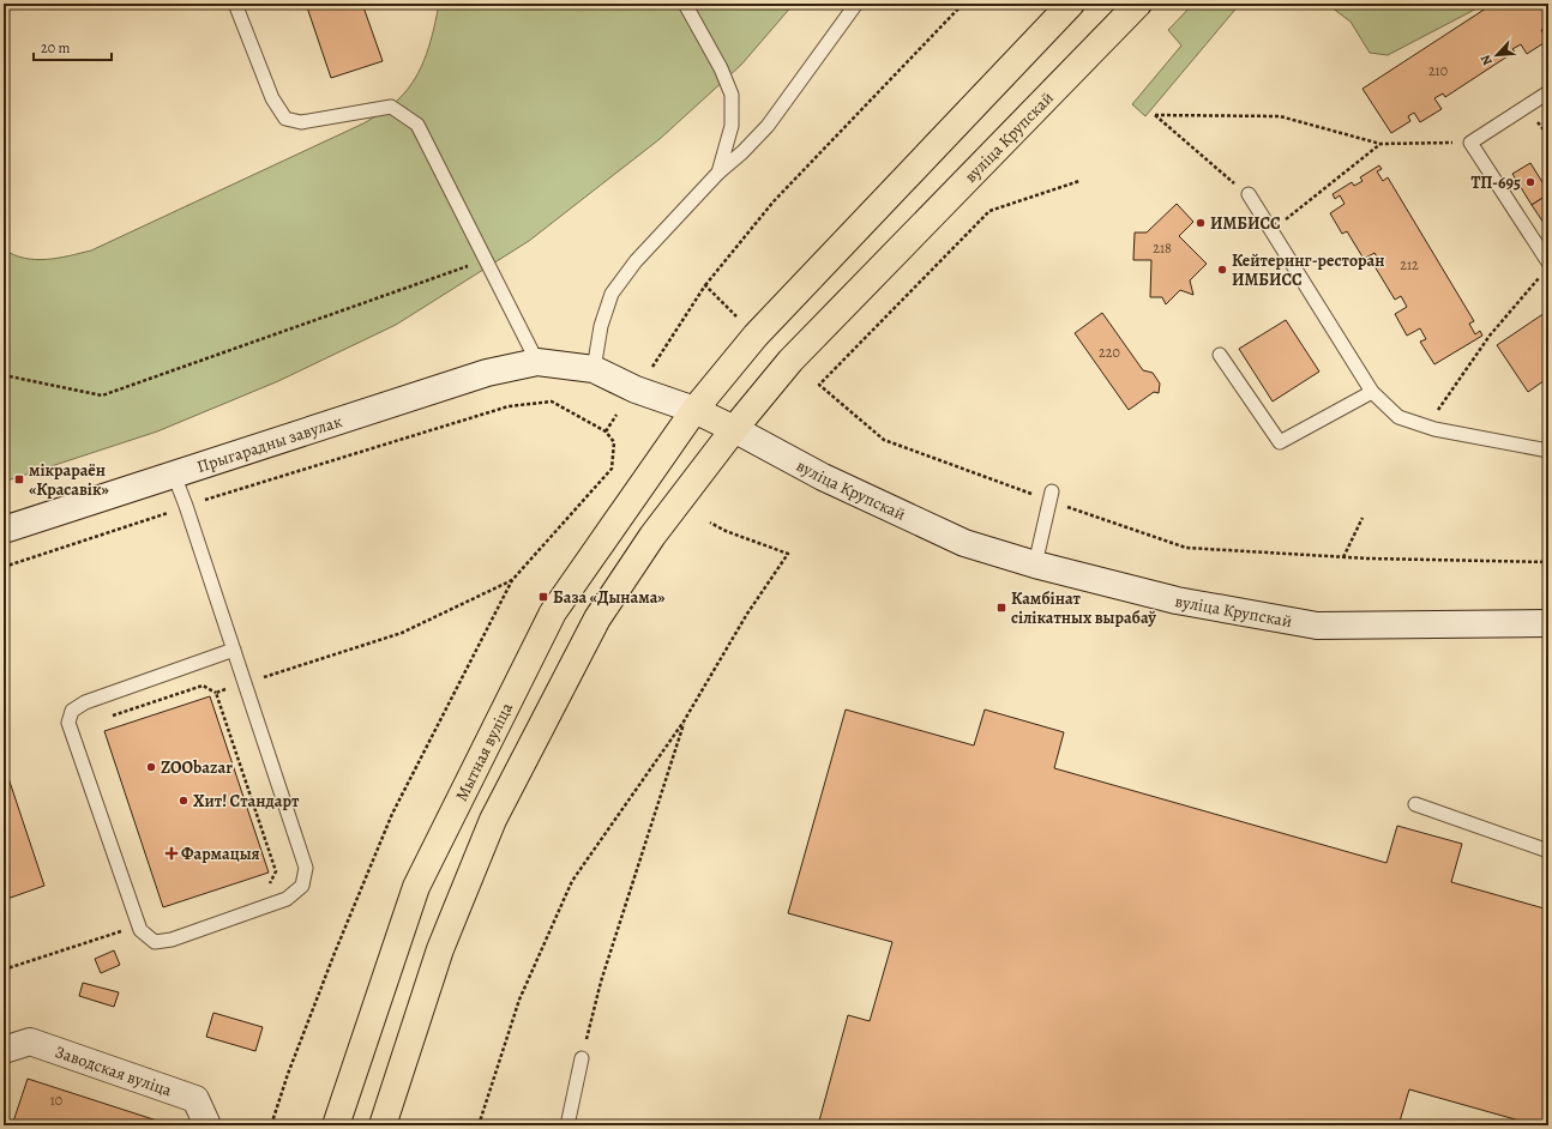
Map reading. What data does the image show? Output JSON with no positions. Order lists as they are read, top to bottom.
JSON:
{
  "streets": {
    "main road": ["вуліца Крупскай", "Мытная вуліца"],
    "street": ["Прыгарадны завулак", "Заводская вуліца"]
  },
  "crossings": [
    ["Прыгарадны завулак", "Мытная вуліца"]
  ],
  "places": {
    "other": [
      "ТП-695",
      "ИМБИСС",
      "Кейтеринг-ресторан ИМБИСС",
      "ZOObazar",
      "Хит! Стандарт"
    ],
    "transit": ["мікрараён «Красавік»", "База «Дынама»", "Камбінат сілікатных вырабаў"],
    "health": ["Фармацыя"]
  },
  "house_numbers": [
    "210",
    "218",
    "212",
    "220",
    "10"
  ],
  "scale_bar": "20 m",
  "north": "bottom left"
}
